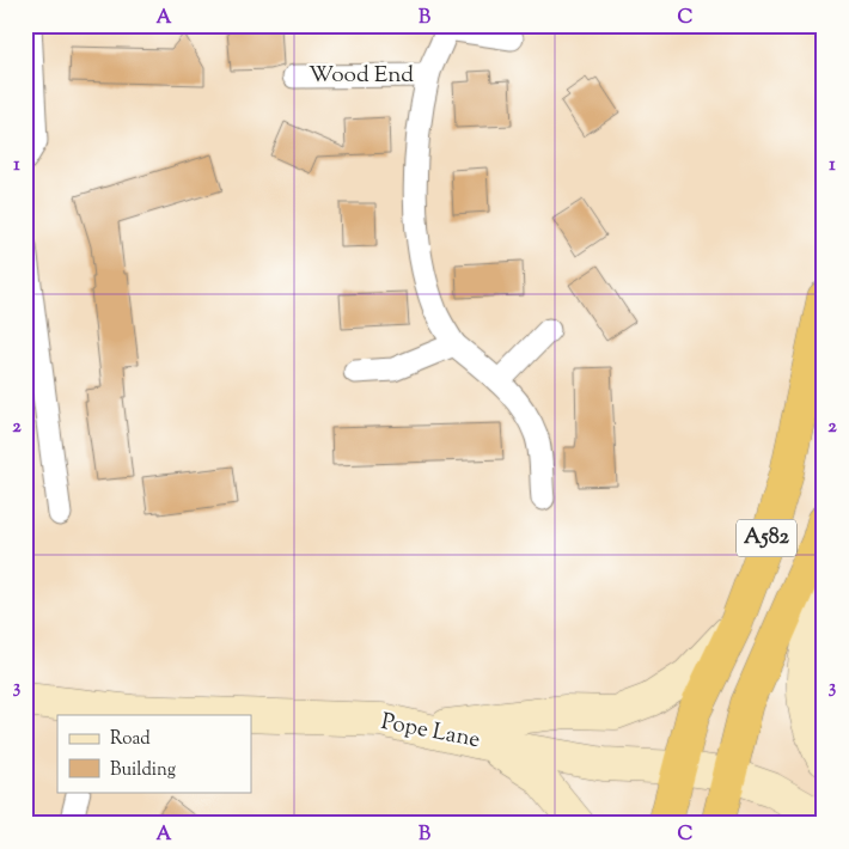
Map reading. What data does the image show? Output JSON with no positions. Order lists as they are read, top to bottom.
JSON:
{
  "streets": {
    "highway": ["A582"],
    "street": ["Wood End", "Pope Lane"]
  },
  "crossings": [
    ["A582", "Pope Lane"]
  ],
  "legend": ["Road", "Building"],
  "grid": {
    "columns": ["A", "B", "C"],
    "rows": ["1", "2", "3"]
  }
}
